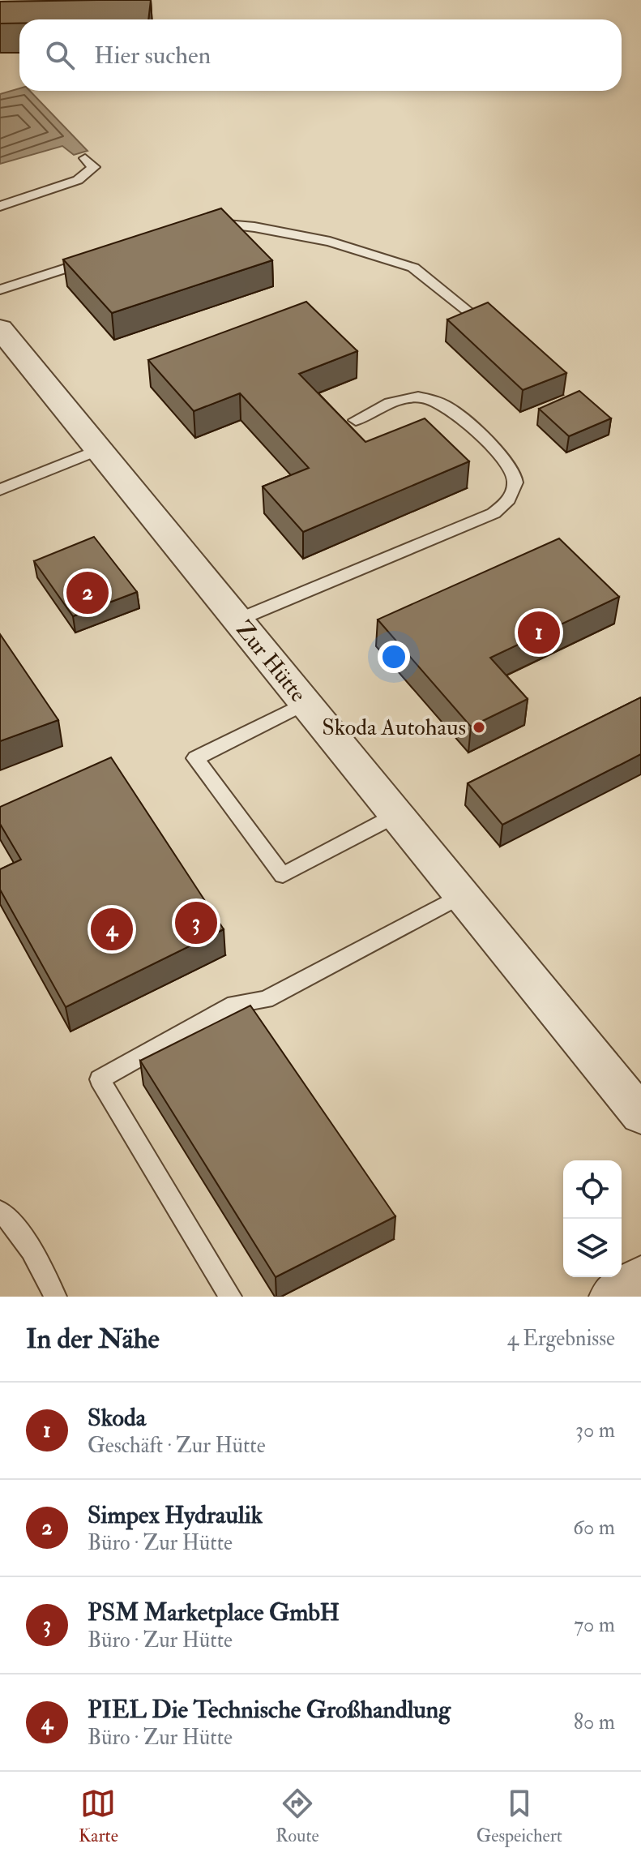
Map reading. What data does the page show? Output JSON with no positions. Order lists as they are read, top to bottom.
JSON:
{
  "streets": {
    "street": ["Zur Hütte"]
  },
  "places": ["Skoda Autohaus"],
  "page": {
    "search": "Hier suchen",
    "pins": [
      "2",
      "1",
      "3",
      "4"
    ],
    "heading": ["In der Nähe", "4 Ergebnisse"],
    "list": [
      {
        "mark": "1",
        "name": "Skoda",
        "note": "Geschäft · Zur Hütte",
        "value": "30 m"
      },
      {
        "mark": "2",
        "name": "Simpex Hydraulik",
        "note": "Büro · Zur Hütte",
        "value": "60 m"
      },
      {
        "mark": "3",
        "name": "PSM Marketplace GmbH",
        "note": "Büro · Zur Hütte",
        "value": "70 m"
      },
      {
        "mark": "4",
        "name": "PIEL Die Technische Großhandlung",
        "note": "Büro · Zur Hütte",
        "value": "80 m"
      }
    ],
    "nav": ["Karte", "Route", "Gespeichert"]
  }
}
